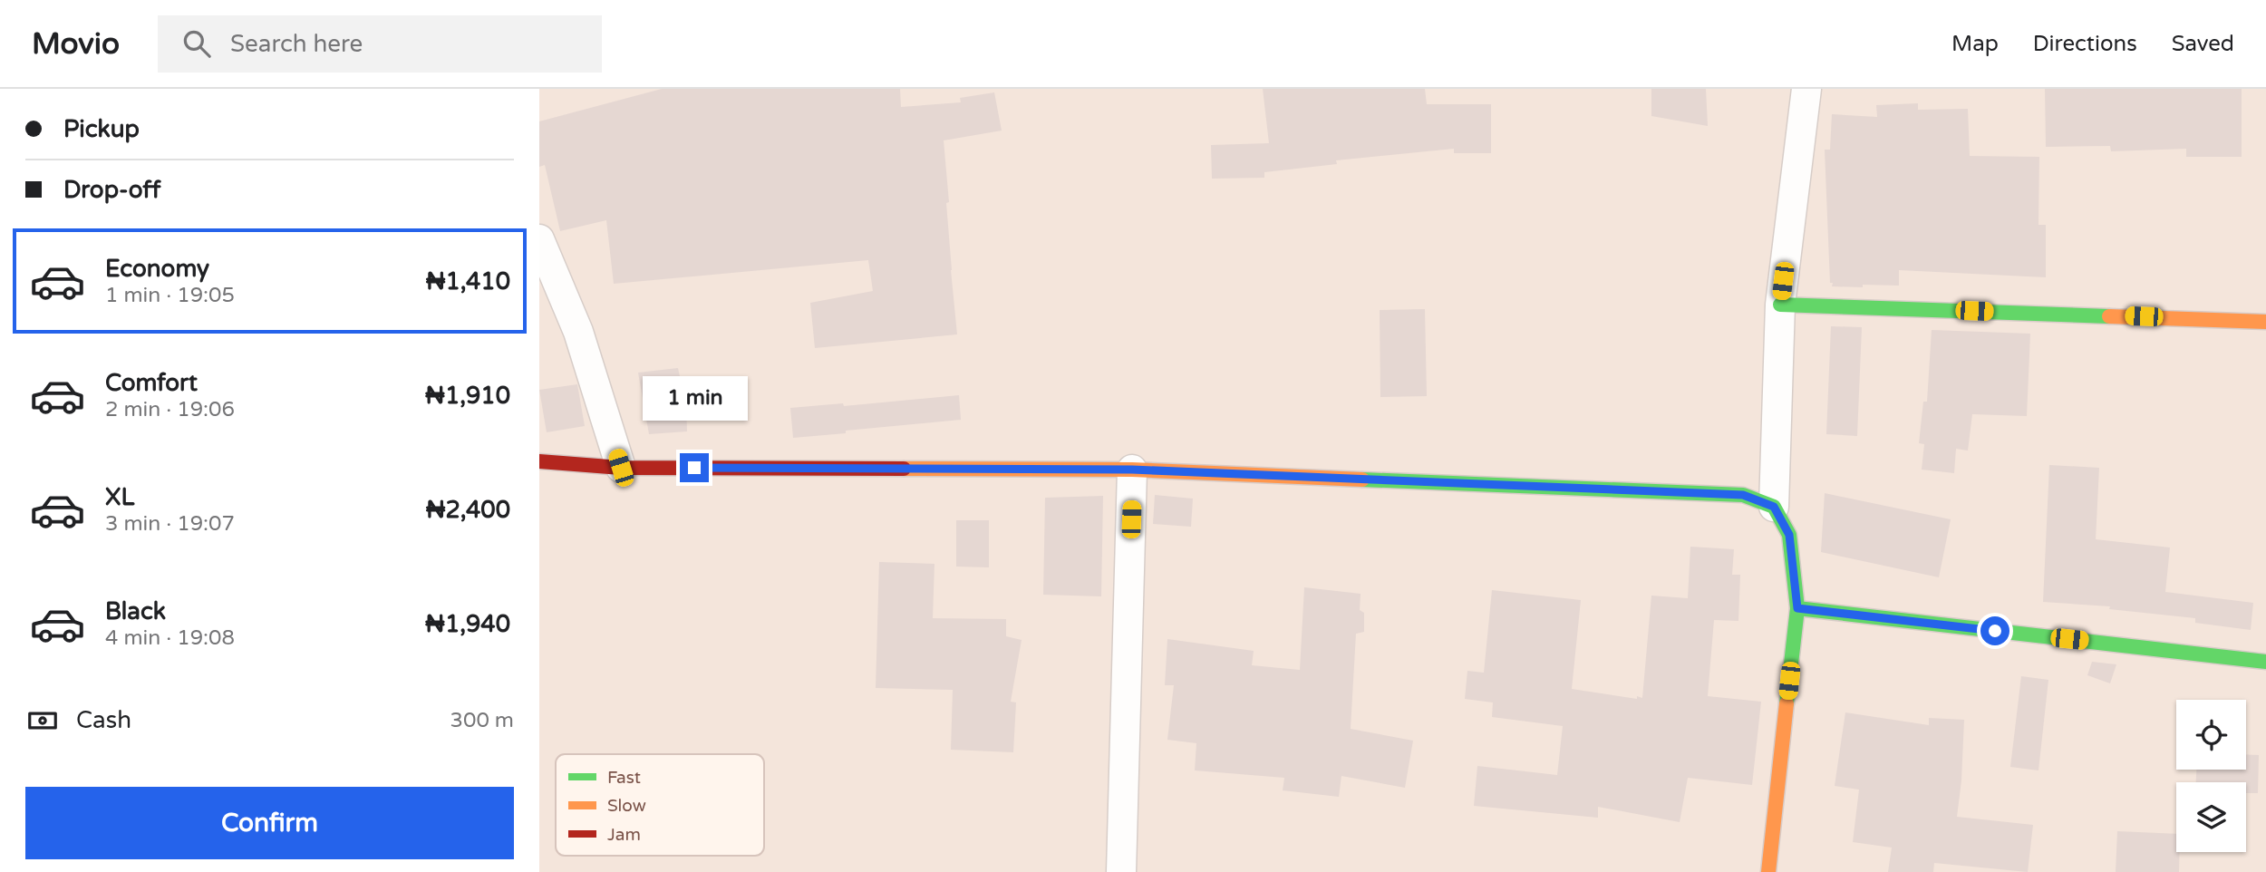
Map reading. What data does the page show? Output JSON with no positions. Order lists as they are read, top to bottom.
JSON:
{
  "legend": ["Fast", "Slow", "Jam"],
  "page": {
    "header": "Movio",
    "search": "Search here",
    "nav": ["Map", "Directions", "Saved"],
    "banner": ["Pickup", "Drop-off"],
    "list": [
      {
        "name": "Economy",
        "note": "1 min · 19:05",
        "value": "₦1,410"
      },
      {
        "name": "Comfort",
        "note": "2 min · 19:06",
        "value": "₦1,910"
      },
      {
        "name": "XL",
        "note": "3 min · 19:07",
        "value": "₦2,400"
      },
      {
        "name": "Black",
        "note": "4 min · 19:08",
        "value": "₦1,940"
      }
    ],
    "bubble": "1 min",
    "pay": ["Cash", "300 m"],
    "buttons": "Confirm"
  }
}
